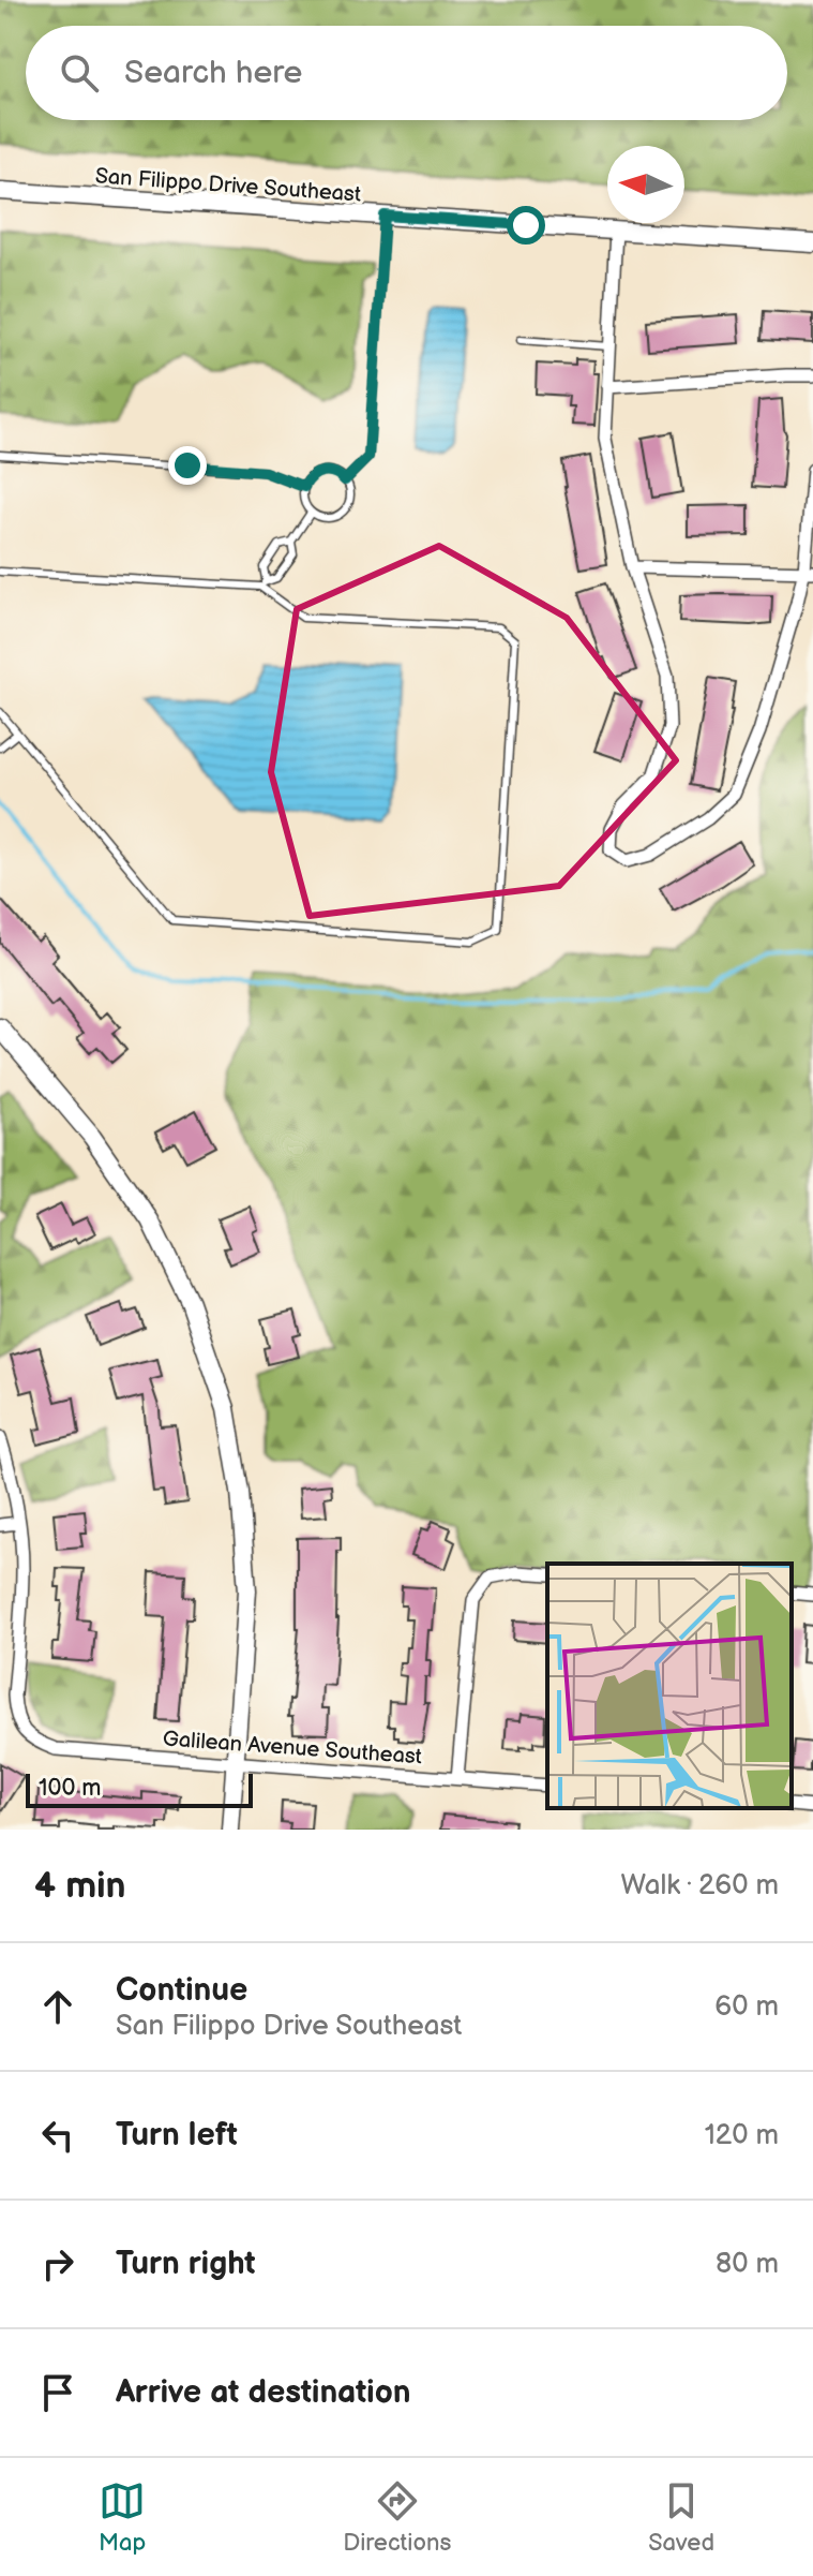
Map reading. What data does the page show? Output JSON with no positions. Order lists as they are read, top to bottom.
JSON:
{
  "streets": {
    "street": ["San Filippo Drive Southeast", "Galilean Avenue Southeast"]
  },
  "scale_bar": "100 m",
  "north": "left",
  "page": {
    "search": "Search here",
    "scale": "100 m",
    "heading": ["4 min", "Walk · 260 m"],
    "list": [
      ["Continue", "San Filippo Drive Southeast", "60 m"],
      ["Turn left", "120 m"],
      ["Turn right", "80 m"],
      "Arrive at destination"
    ],
    "nav": ["Map", "Directions", "Saved"]
  }
}
